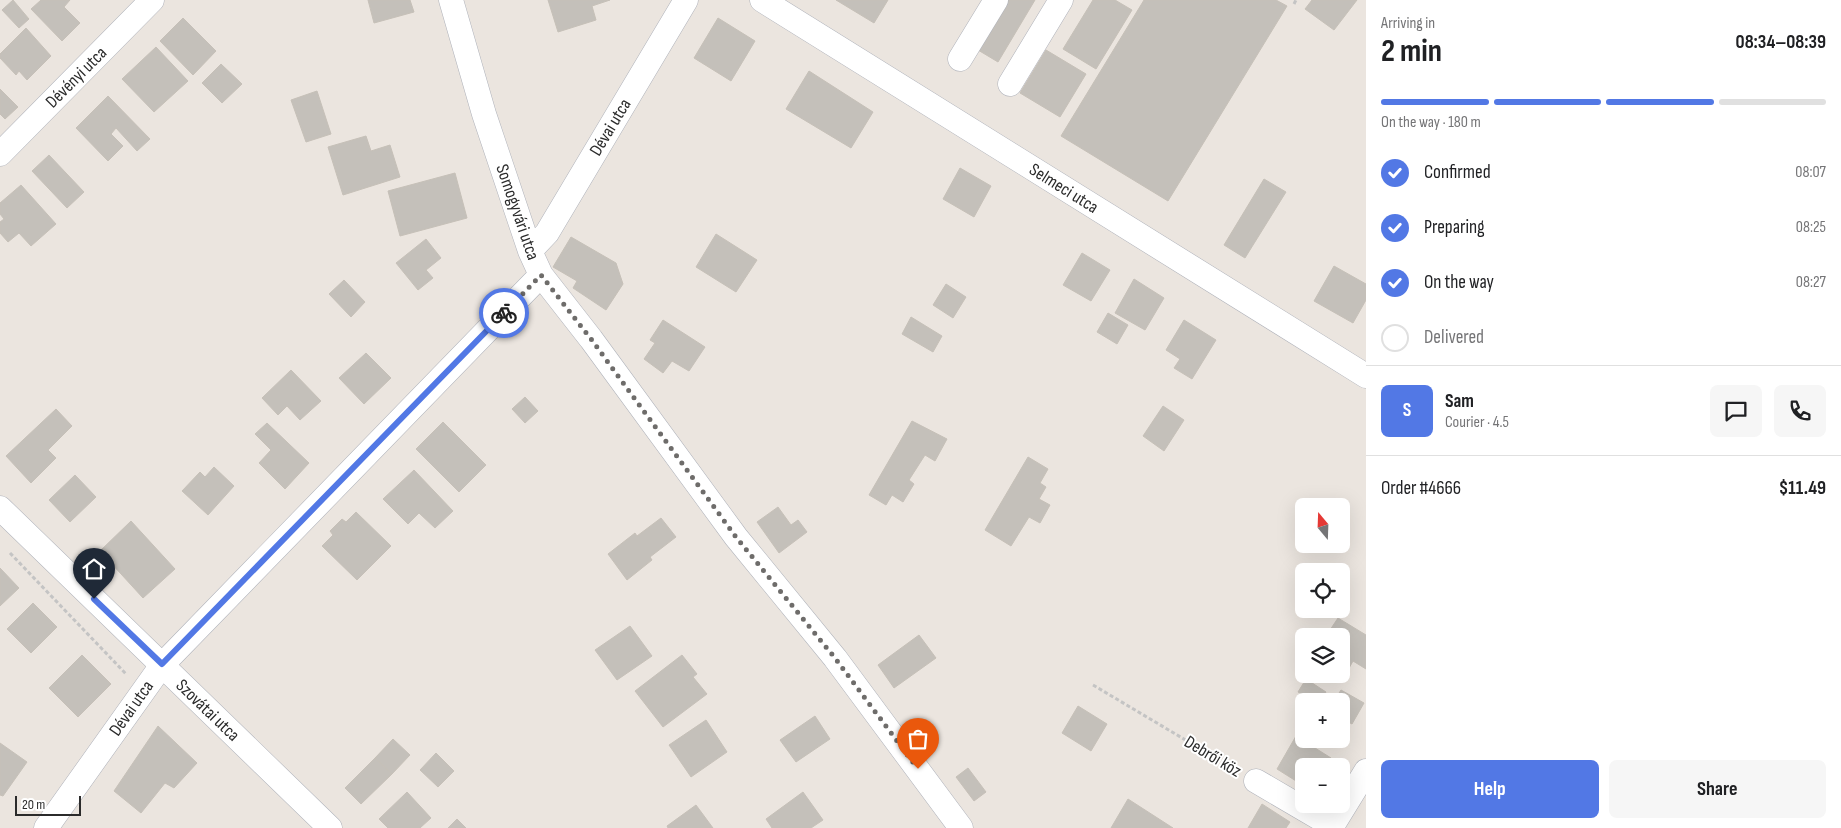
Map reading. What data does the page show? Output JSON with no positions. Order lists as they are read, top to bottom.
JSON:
{
  "streets": {
    "street": [
      "Dévényi utca",
      "Dévai utca",
      "Selmeci utca",
      "Somogyvári utca",
      "Szovátai utca",
      "Debrői köz"
    ]
  },
  "crossings": [
    ["Dévai utca", "Somogyvári utca"],
    ["Dévai utca", "Szovátai utca"]
  ],
  "scale_bar": "20 m",
  "north": "top",
  "page": {
    "heading": ["2 min", "Arriving in", "08:34–08:39"],
    "panel": [
      "Sam",
      "Courier · 4.5",
      "Order #4666",
      "$11.49"
    ],
    "bar": "On the way · 180 m",
    "list": [
      ["Confirmed", "08:07"],
      ["Preparing", "08:25"],
      ["On the way", "08:27"],
      "Delivered"
    ],
    "round": "S",
    "map_buttons": ["+", "−"],
    "buttons": ["Help", "Share"],
    "scale": "20 m"
  }
}
